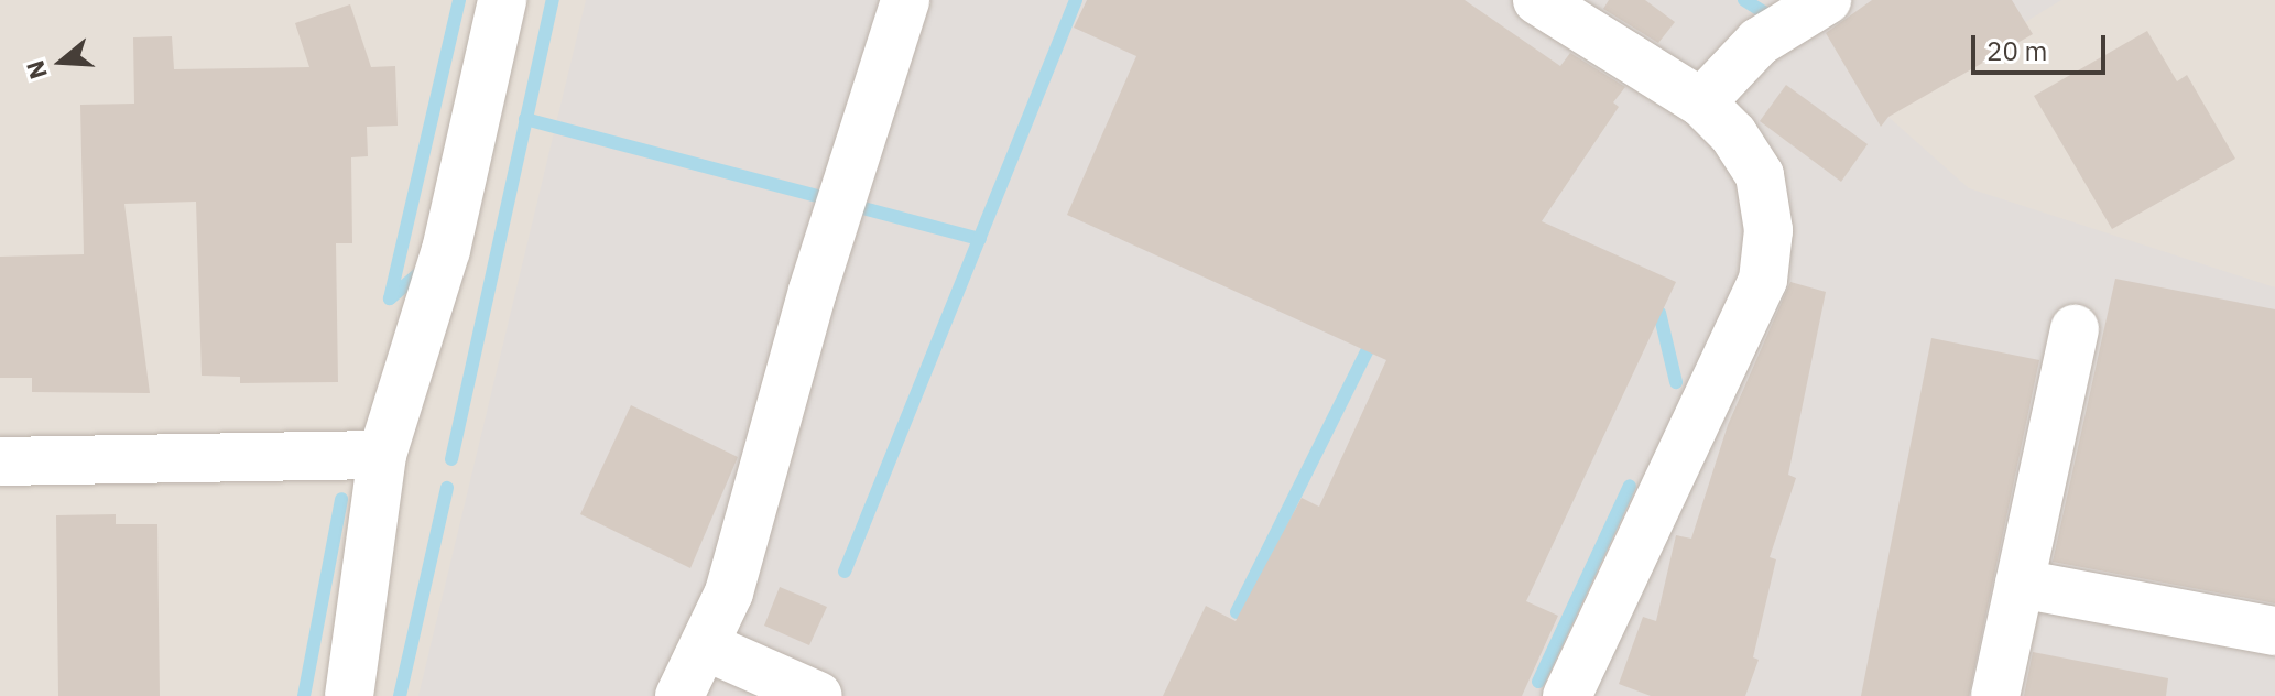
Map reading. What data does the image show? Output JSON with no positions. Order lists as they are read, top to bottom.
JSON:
{
  "scale_bar": "20 m",
  "north": "left"
}
